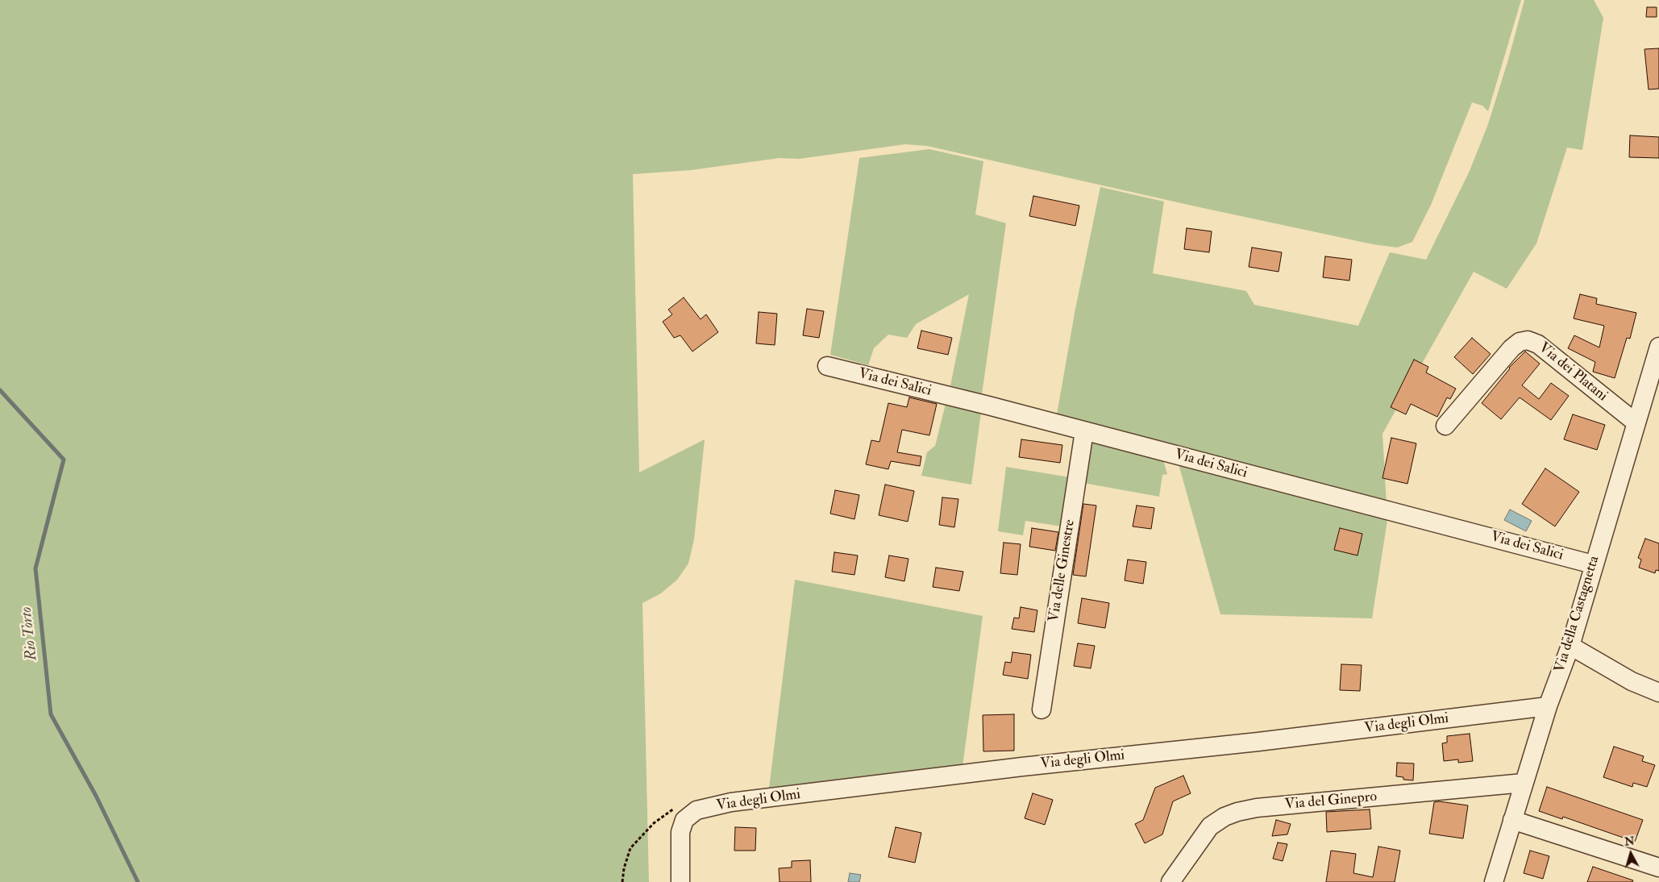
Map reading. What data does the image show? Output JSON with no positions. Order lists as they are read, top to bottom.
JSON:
{
  "streets": {
    "street": [
      "Via dei Platani",
      "Via dei Salici",
      "Via delle Ginestre",
      "Via della Castagnetta",
      "Via degli Olmi",
      "Via del Ginepro"
    ]
  },
  "crossings": [
    ["Via dei Platani", "Via della Castagnetta"],
    ["Via dei Salici", "Via delle Ginestre"],
    ["Via dei Salici", "Via della Castagnetta"],
    ["Via della Castagnetta", "Via degli Olmi"],
    ["Via della Castagnetta", "Via del Ginepro"]
  ],
  "water": ["Rio Torto"],
  "north": "top"
}
